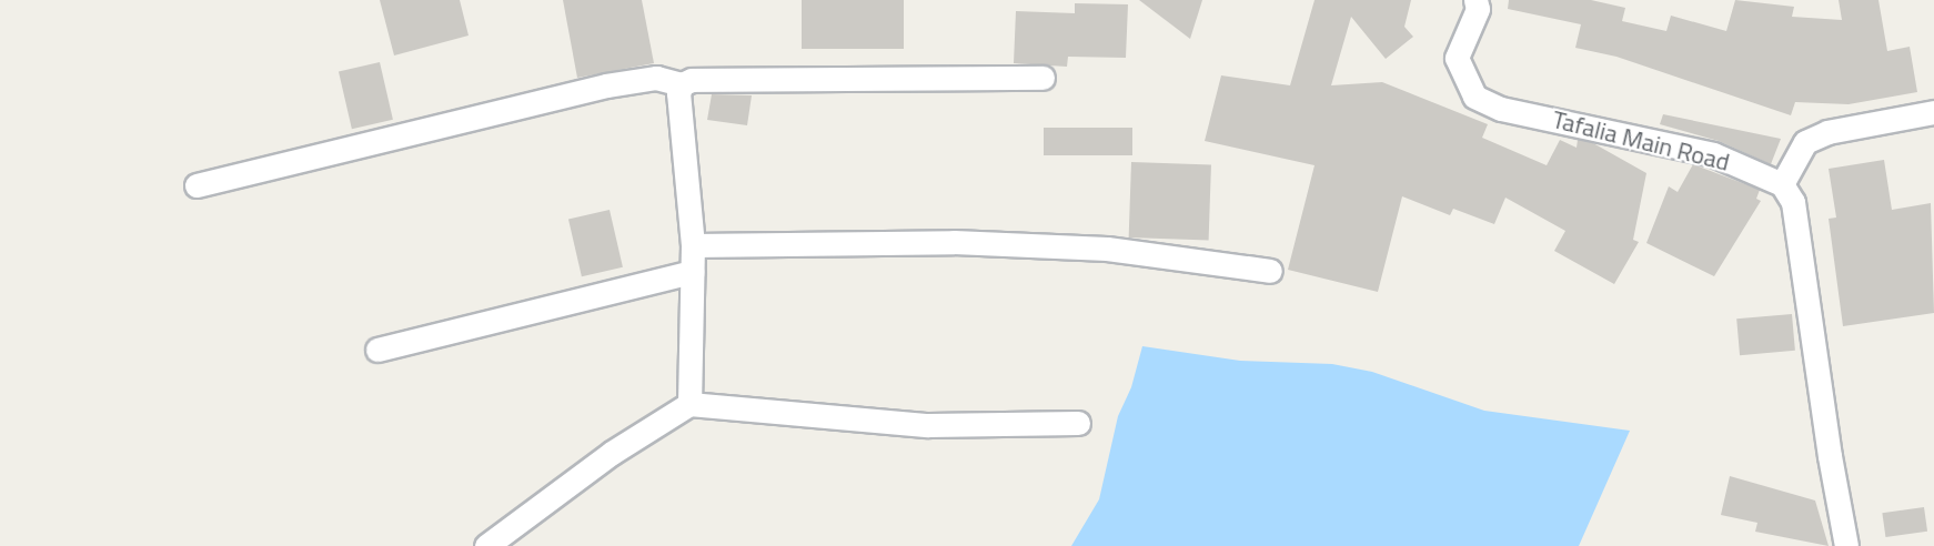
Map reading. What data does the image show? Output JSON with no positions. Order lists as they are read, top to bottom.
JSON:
{
  "streets": {
    "street": ["Tafalia Main Road"]
  }
}
